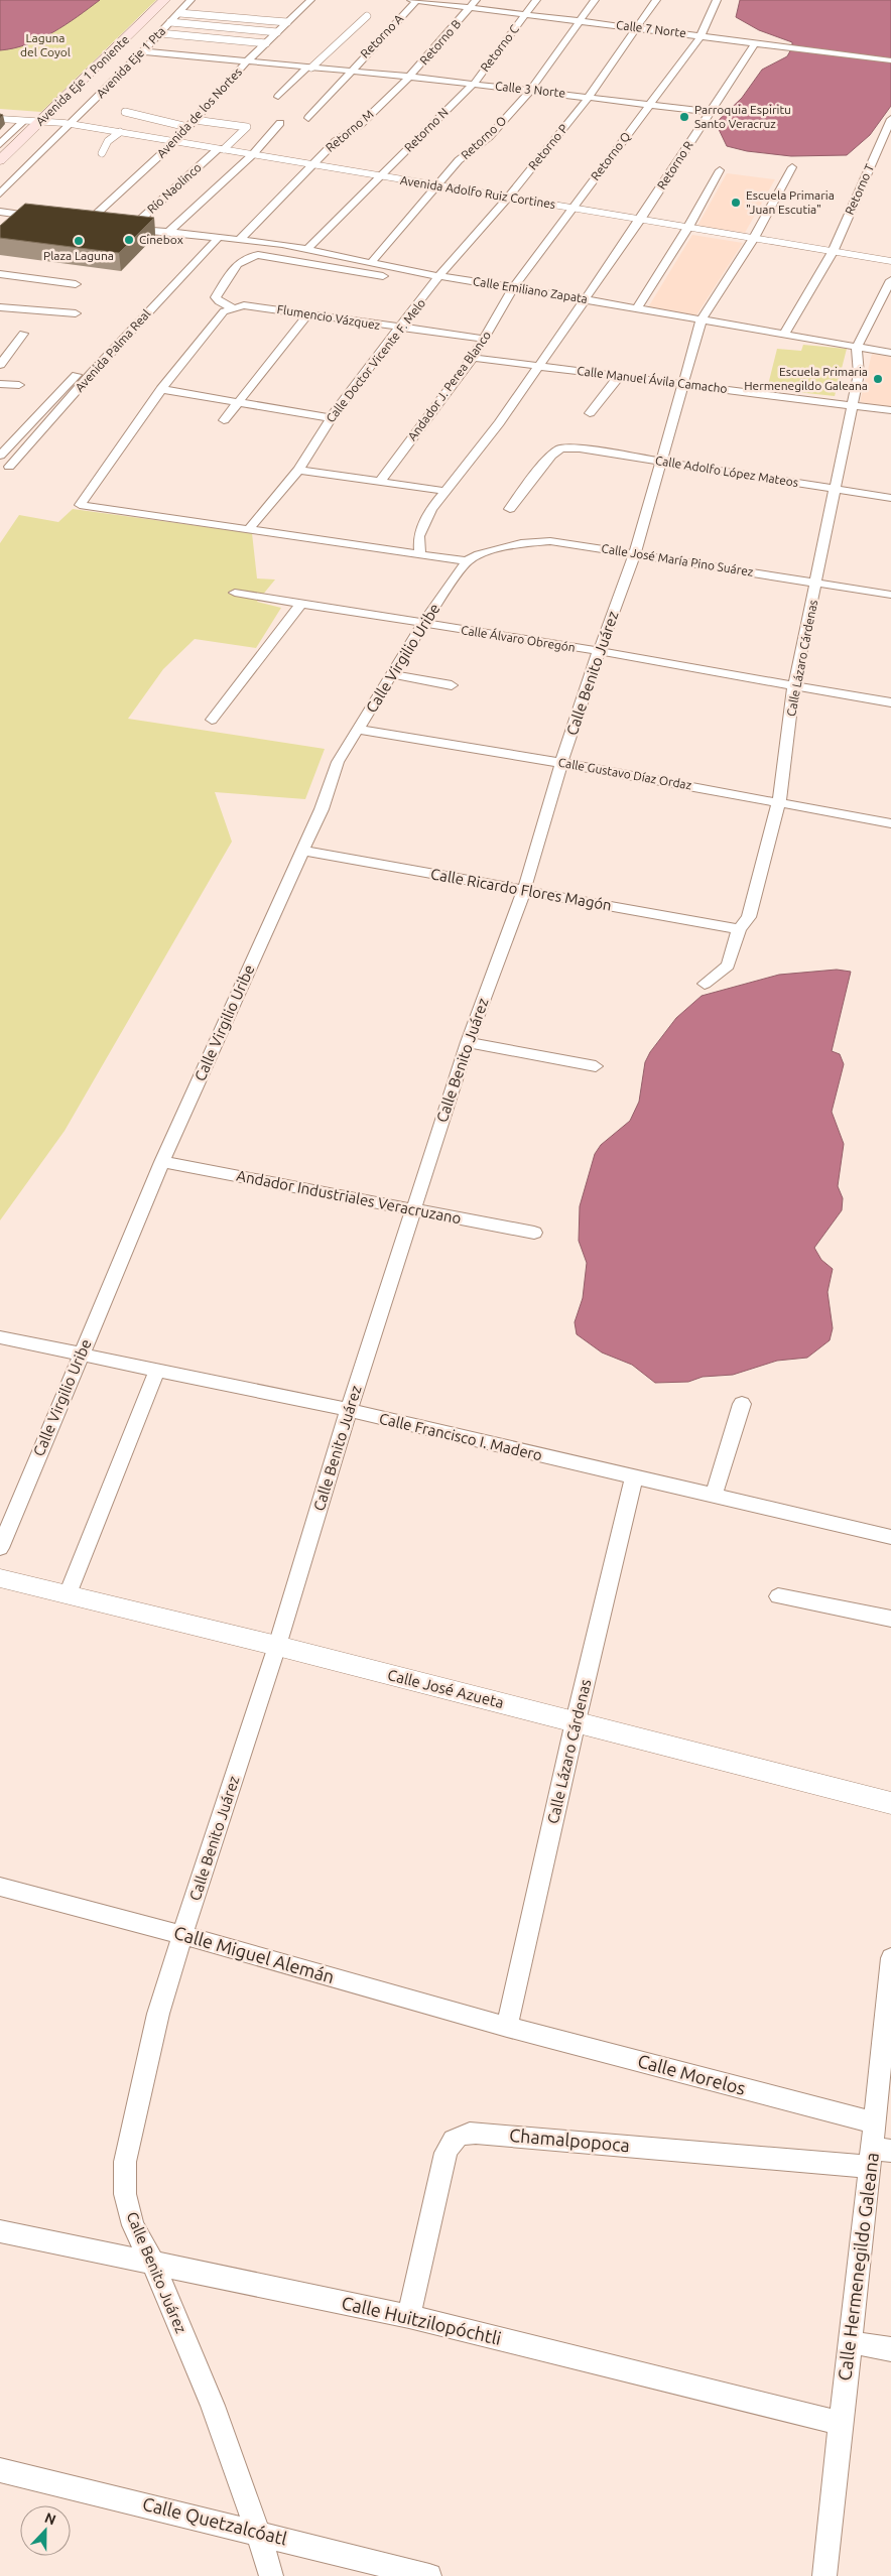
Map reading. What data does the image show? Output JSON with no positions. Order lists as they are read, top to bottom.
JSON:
{
  "streets": {
    "main road": ["Avenida Eje 1 Poniente"],
    "street": [
      "Calle 7 Norte",
      "Retorno A",
      "Retorno B",
      "Retorno C",
      "Avenida Eje 1 Pta",
      "Calle 3 Norte",
      "Avenida de los Nortes",
      "Retorno N",
      "Retorno M",
      "Retorno O",
      "Retorno P",
      "Retorno Q",
      "Retorno R",
      "Río Naolinco",
      "Retorno T",
      "Avenida Adolfo Ruiz Cortines",
      "Calle Emiliano Zapata",
      "Flumencio Vázquez",
      "Avenida Palma Real",
      "Calle Doctor Vicente F. Melo",
      "Calle Manuel Ávila Camacho",
      "Andador J. Perea Blanco",
      "Calle Adolfo López Mateos",
      "Calle José María Pino Suárez",
      "Calle Álvaro Obregón",
      "Calle Virgilio Uribe",
      "Calle Lázaro Cárdenas",
      "Calle Benito Juárez",
      "Calle Gustavo Díaz Ordaz",
      "Calle Ricardo Flores Magón",
      "Andador Industriales Veracruzano",
      "Calle Francisco I. Madero",
      "Calle José Azueta",
      "Calle Miguel Alemán",
      "Calle Morelos",
      "Chamalpopoca",
      "Calle Hermenegildo Galeana",
      "Calle Huitzilopóchtli",
      "Calle Quetzalcóatl"
    ]
  },
  "crossings": [
    ["Calle 7 Norte", "Retorno A"],
    ["Calle 7 Norte", "Retorno B"],
    ["Calle 7 Norte", "Retorno C"],
    ["Calle 7 Norte", "Retorno P"],
    ["Calle 7 Norte", "Retorno Q"],
    ["Calle 7 Norte", "Retorno R"],
    ["Retorno A", "Calle 3 Norte"],
    ["Retorno B", "Calle 3 Norte"],
    ["Retorno B", "Retorno M"],
    ["Retorno C", "Calle 3 Norte"],
    ["Retorno C", "Retorno N"],
    ["Avenida Eje 1 Pta", "Calle 3 Norte"],
    ["Avenida Eje 1 Pta", "Avenida Adolfo Ruiz Cortines"],
    ["Avenida Eje 1 Poniente", "Avenida Adolfo Ruiz Cortines"],
    ["Calle 3 Norte", "Avenida de los Nortes"],
    ["Calle 3 Norte", "Retorno N"],
    ["Calle 3 Norte", "Retorno M"],
    ["Calle 3 Norte", "Retorno O"],
    ["Calle 3 Norte", "Retorno P"],
    ["Calle 3 Norte", "Retorno Q"],
    ["Calle 3 Norte", "Retorno R"],
    ["Avenida de los Nortes", "Avenida Adolfo Ruiz Cortines"],
    ["Retorno N", "Avenida Adolfo Ruiz Cortines"],
    ["Retorno N", "Calle Emiliano Zapata"],
    ["Retorno M", "Avenida Adolfo Ruiz Cortines"],
    ["Retorno M", "Calle Emiliano Zapata"],
    ["Retorno O", "Avenida Adolfo Ruiz Cortines"],
    ["Retorno O", "Calle Emiliano Zapata"],
    ["Retorno P", "Avenida Adolfo Ruiz Cortines"],
    ["Retorno P", "Calle Doctor Vicente F. Melo"],
    ["Retorno Q", "Avenida Adolfo Ruiz Cortines"],
    ["Retorno Q", "Calle Emiliano Zapata"],
    ["Retorno Q", "Andador J. Perea Blanco"],
    ["Retorno R", "Avenida Adolfo Ruiz Cortines"],
    ["Retorno R", "Calle Emiliano Zapata"],
    ["Río Naolinco", "Avenida Adolfo Ruiz Cortines"],
    ["Río Naolinco", "Calle Emiliano Zapata"],
    ["Retorno T", "Avenida Adolfo Ruiz Cortines"],
    ["Retorno T", "Calle Emiliano Zapata"],
    ["Avenida Adolfo Ruiz Cortines", "Calle Doctor Vicente F. Melo"],
    ["Avenida Adolfo Ruiz Cortines", "Calle Benito Juárez"],
    ["Calle Emiliano Zapata", "Avenida Palma Real"],
    ["Calle Emiliano Zapata", "Calle Doctor Vicente F. Melo"],
    ["Calle Emiliano Zapata", "Andador J. Perea Blanco"],
    ["Calle Emiliano Zapata", "Calle Lázaro Cárdenas"],
    ["Calle Emiliano Zapata", "Calle Benito Juárez"],
    ["Flumencio Vázquez", "Calle Doctor Vicente F. Melo"],
    ["Flumencio Vázquez", "Andador J. Perea Blanco"],
    ["Calle Manuel Ávila Camacho", "Andador J. Perea Blanco"],
    ["Calle Manuel Ávila Camacho", "Calle Lázaro Cárdenas"],
    ["Calle Manuel Ávila Camacho", "Calle Benito Juárez"],
    ["Calle Adolfo López Mateos", "Calle Lázaro Cárdenas"],
    ["Calle Adolfo López Mateos", "Calle Benito Juárez"],
    ["Calle José María Pino Suárez", "Calle Virgilio Uribe"],
    ["Calle José María Pino Suárez", "Calle Lázaro Cárdenas"],
    ["Calle José María Pino Suárez", "Calle Benito Juárez"],
    ["Calle Álvaro Obregón", "Calle Virgilio Uribe"],
    ["Calle Álvaro Obregón", "Calle Lázaro Cárdenas"],
    ["Calle Álvaro Obregón", "Calle Benito Juárez"],
    ["Calle Virgilio Uribe", "Calle Gustavo Díaz Ordaz"],
    ["Calle Virgilio Uribe", "Calle Ricardo Flores Magón"],
    ["Calle Virgilio Uribe", "Andador Industriales Veracruzano"],
    ["Calle Virgilio Uribe", "Calle Francisco I. Madero"],
    ["Calle Lázaro Cárdenas", "Calle Gustavo Díaz Ordaz"],
    ["Calle Lázaro Cárdenas", "Calle Ricardo Flores Magón"],
    ["Calle Lázaro Cárdenas", "Calle Francisco I. Madero"],
    ["Calle Lázaro Cárdenas", "Calle José Azueta"],
    ["Calle Lázaro Cárdenas", "Calle Miguel Alemán"],
    ["Calle Lázaro Cárdenas", "Calle Morelos"],
    ["Calle Benito Juárez", "Calle Gustavo Díaz Ordaz"],
    ["Calle Benito Juárez", "Calle Ricardo Flores Magón"],
    ["Calle Benito Juárez", "Andador Industriales Veracruzano"],
    ["Calle Benito Juárez", "Calle Francisco I. Madero"],
    ["Calle Benito Juárez", "Calle José Azueta"],
    ["Calle Benito Juárez", "Calle Miguel Alemán"],
    ["Calle Benito Juárez", "Calle Huitzilopóchtli"],
    ["Calle Benito Juárez", "Calle Quetzalcóatl"],
    ["Calle Miguel Alemán", "Calle Morelos"],
    ["Calle Morelos", "Calle Hermenegildo Galeana"],
    ["Chamalpopoca", "Calle Hermenegildo Galeana"],
    ["Chamalpopoca", "Calle Huitzilopóchtli"],
    ["Calle Hermenegildo Galeana", "Calle Huitzilopóchtli"]
  ],
  "parks": ["Laguna del Coyol"],
  "places": [
    "Parroquia Espiritu Santo Veracruz",
    "Escuela Primaria \"Juan Escutia\"",
    "Cinebox",
    "Plaza Laguna",
    "Escuela Primaria Hermenegildo Galeana"
  ],
  "north": "top"
}
